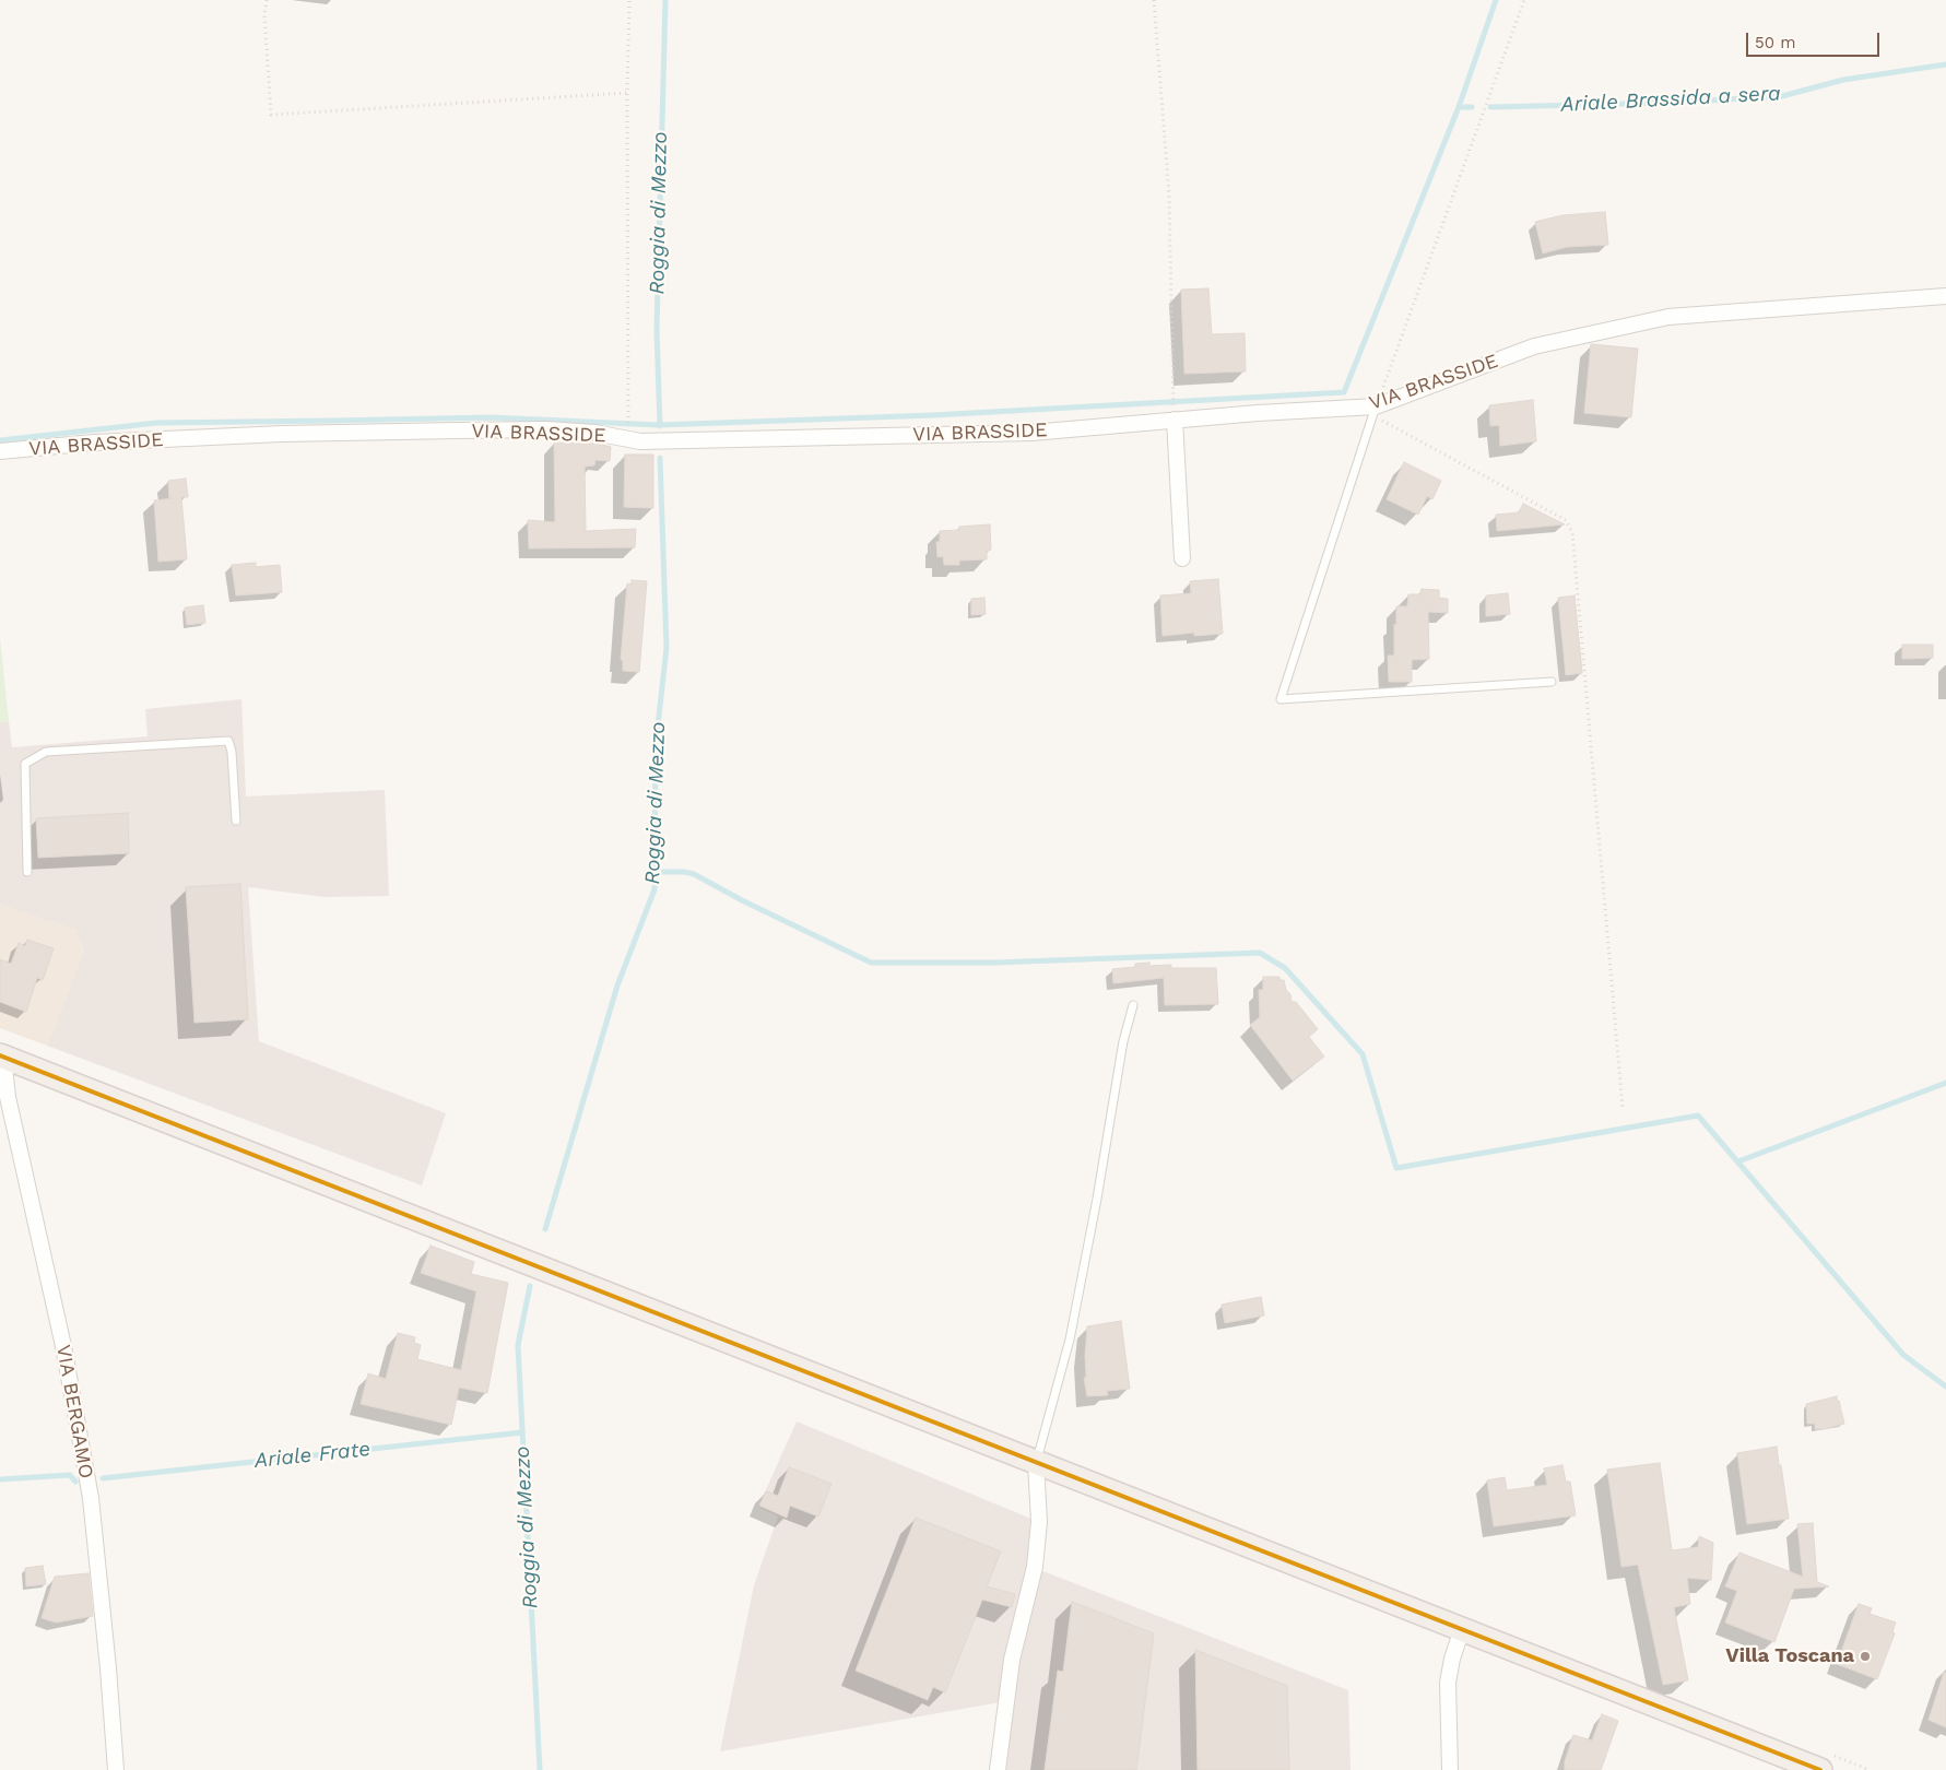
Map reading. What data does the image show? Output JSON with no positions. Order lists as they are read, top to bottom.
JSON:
{
  "streets": {
    "main road": ["VIA BERGAMO"],
    "street": ["VIA BRASSIDE"]
  },
  "water": ["Ariale Brassida a sera", "Roggia di Mezzo", "Ariale Frate"],
  "places": ["Villa Toscana"],
  "scale_bar": "50 m"
}
